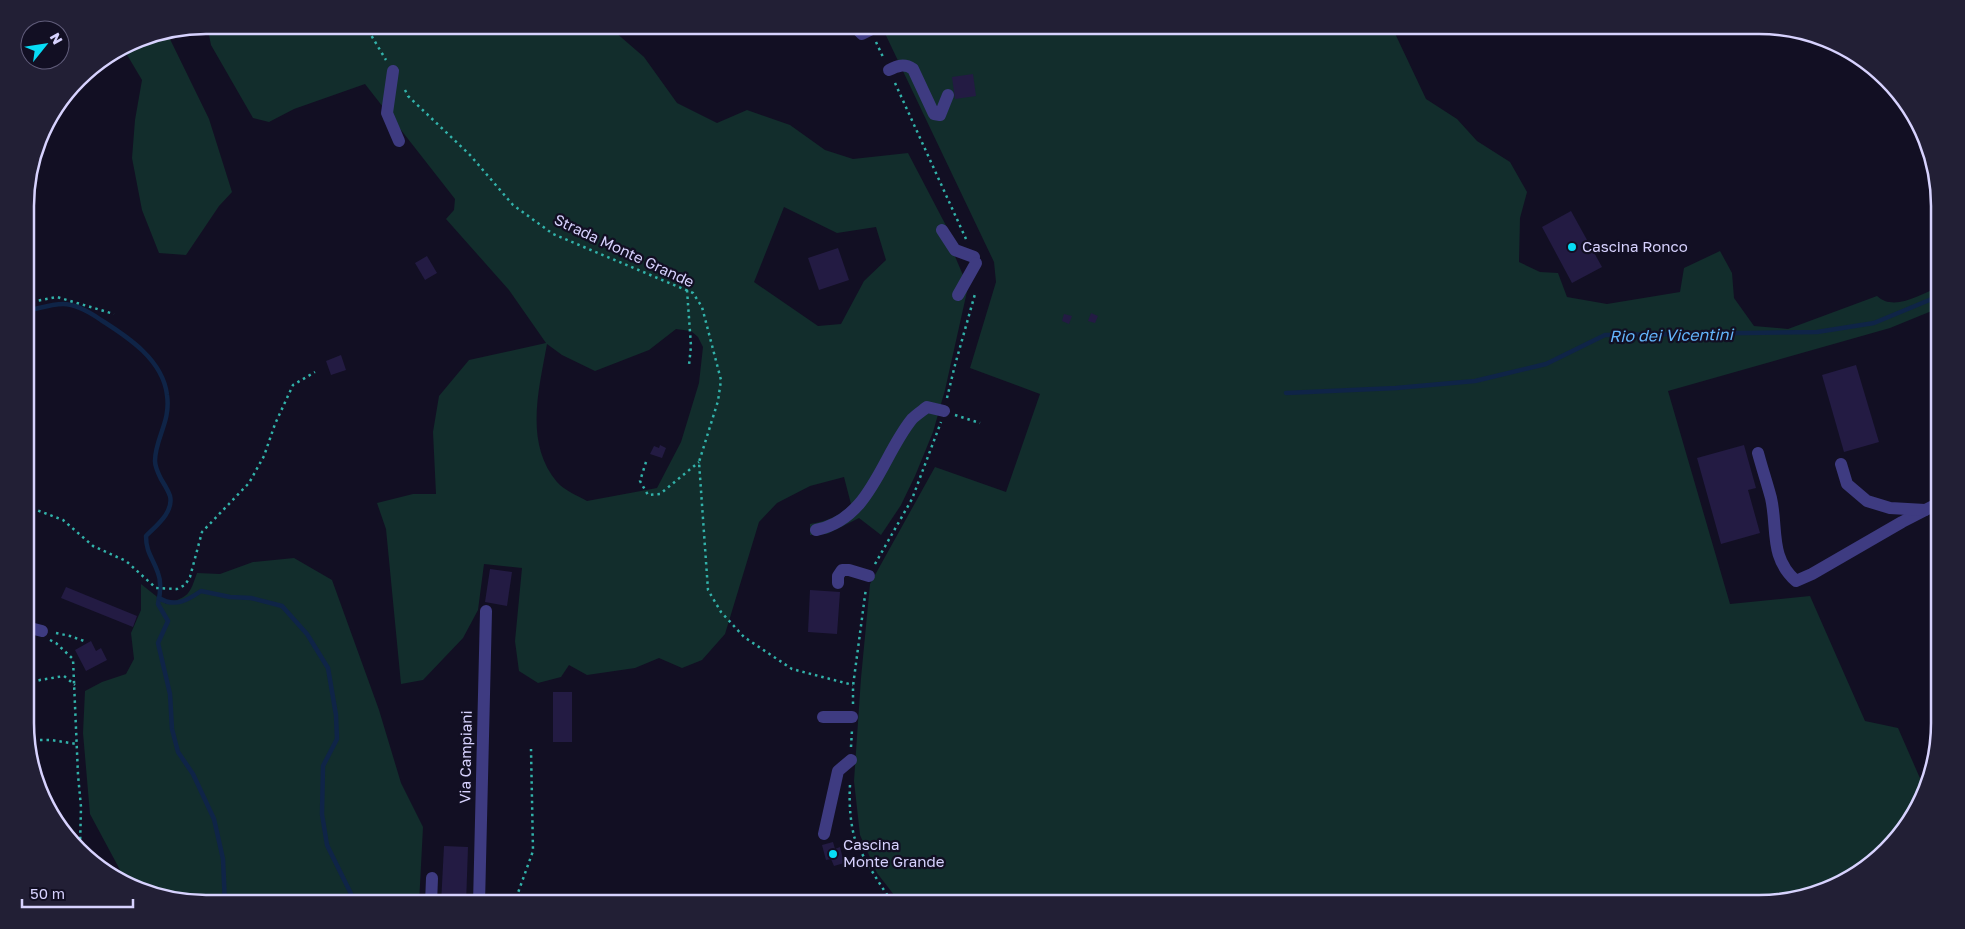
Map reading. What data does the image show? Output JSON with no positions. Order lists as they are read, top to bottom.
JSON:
{
  "streets": {
    "street": ["Via Campiani"],
    "path": ["Strada Monte Grande"]
  },
  "water": ["Rio dei Vicentini"],
  "places": ["Cascina Ronco", "Cascina Monte Grande"],
  "scale_bar": "50 m",
  "north": "top right"
}
